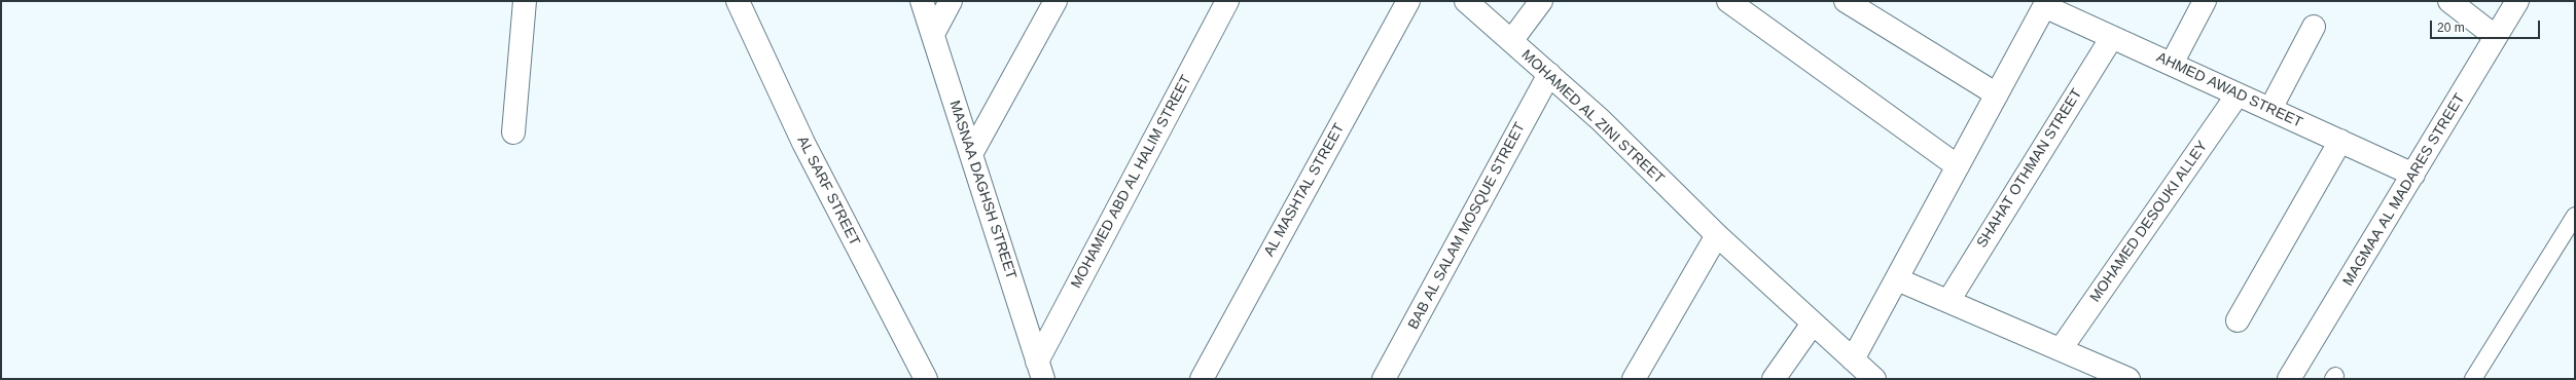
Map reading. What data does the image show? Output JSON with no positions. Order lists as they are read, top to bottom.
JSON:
{
  "streets": {
    "street": [
      "AHMED AWAD STREET",
      "MOHAMED AL ZINI STREET",
      "SHAHAT OTHMAN STREET",
      "MOHAMED ABD AL HALIM STREET",
      "MASNAA DAGHSH STREET",
      "AL MASHTAL STREET",
      "MAGMAA AL MADARES STREET",
      "AL SARF STREET",
      "MOHAMED DESOUKI ALLEY",
      "BAB AL SALAM MOSQUE STREET"
    ]
  },
  "crossings": [
    ["AHMED AWAD STREET", "SHAHAT OTHMAN STREET"],
    ["AHMED AWAD STREET", "MAGMAA AL MADARES STREET"],
    ["AHMED AWAD STREET", "MOHAMED DESOUKI ALLEY"],
    ["MOHAMED AL ZINI STREET", "BAB AL SALAM MOSQUE STREET"],
    ["MOHAMED ABD AL HALIM STREET", "MASNAA DAGHSH STREET"]
  ],
  "scale_bar": "20 m"
}
